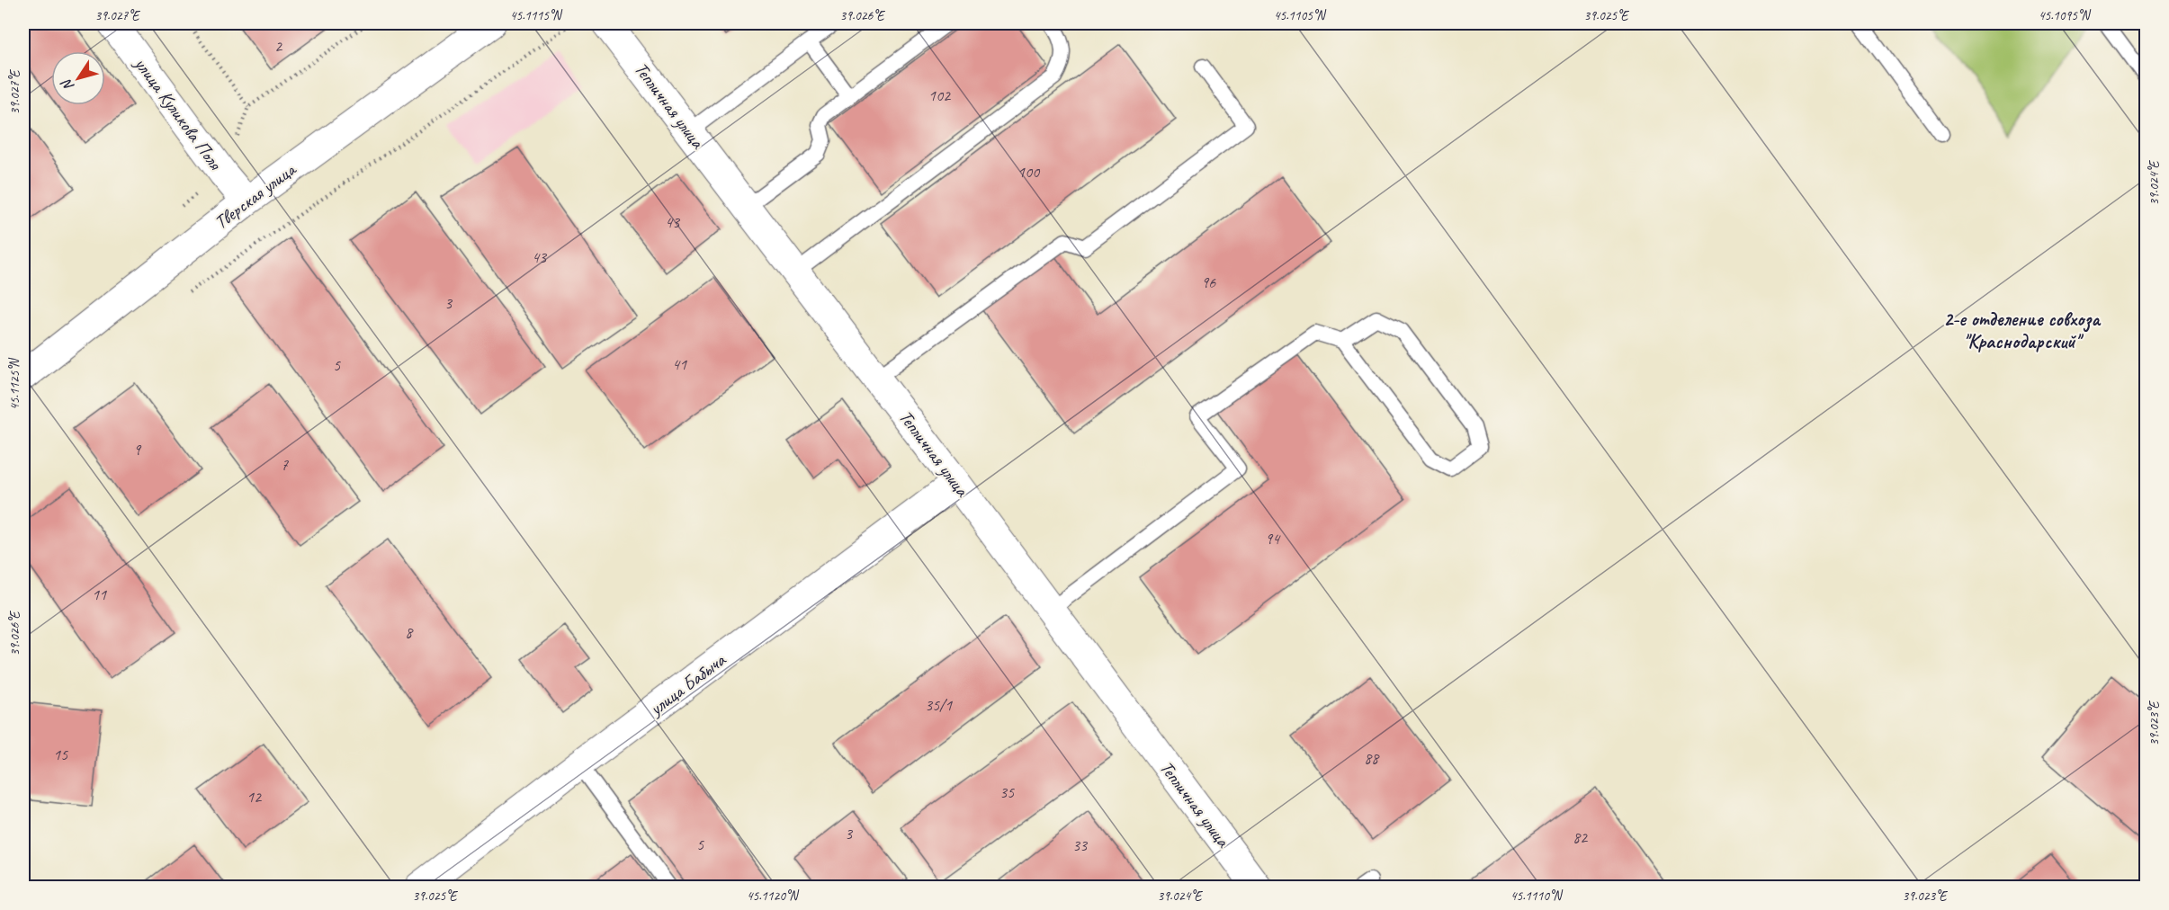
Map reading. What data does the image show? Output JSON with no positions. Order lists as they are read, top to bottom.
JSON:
{
  "streets": {
    "street": [
      "Тепличная улица",
      "улица Куликова Поля",
      "Тверская улица",
      "улица Бабыча"
    ]
  },
  "crossings": [
    ["Тепличная улица", "улица Бабыча"],
    ["улица Куликова Поля", "Тверская улица"]
  ],
  "districts": ["2-е отделение совхоза \"Краснодарский\""],
  "house_numbers": [
    "2",
    "102",
    "100",
    "43",
    "43",
    "96",
    "3",
    "41",
    "5",
    "9",
    "7",
    "94",
    "11",
    "8",
    "35/1",
    "15",
    "88",
    "35",
    "12",
    "3",
    "82",
    "5",
    "33"
  ],
  "north": "bottom left",
  "coordinates": [
    "39.027°E",
    "45.1115°N",
    "39.026°E",
    "45.1105°N",
    "39.025°E",
    "45.1095°N",
    "39.024°E",
    "45.1125°N",
    "39.023°E",
    "45.1120°N",
    "45.1110°N"
  ]
}
